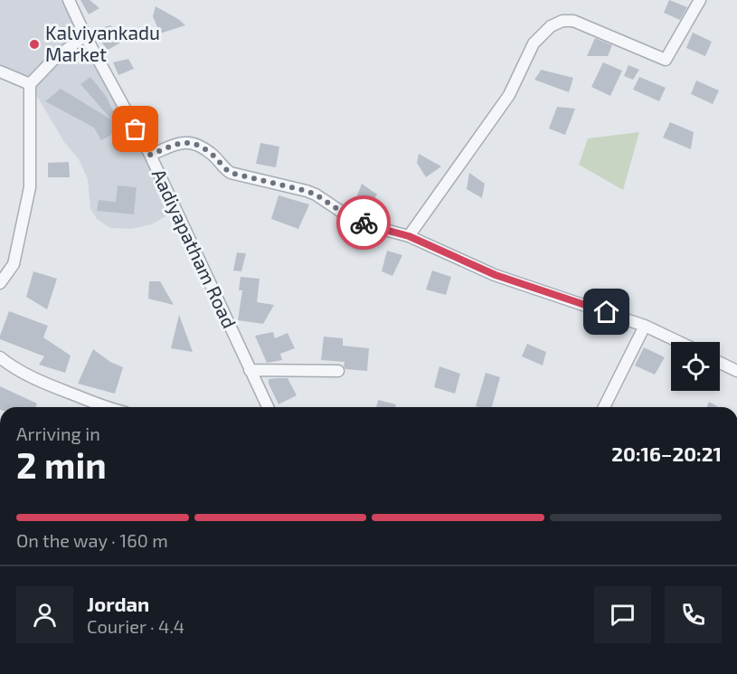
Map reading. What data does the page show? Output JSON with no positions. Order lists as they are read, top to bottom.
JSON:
{
  "streets": {
    "street": ["Aadiyapatham Road"]
  },
  "places": ["Kalviyankadu Market"],
  "page": {
    "heading": ["2 min", "Arriving in", "20:16–20:21"],
    "panel": ["Jordan", "Courier · 4.4"],
    "bar": "On the way · 160 m"
  }
}
